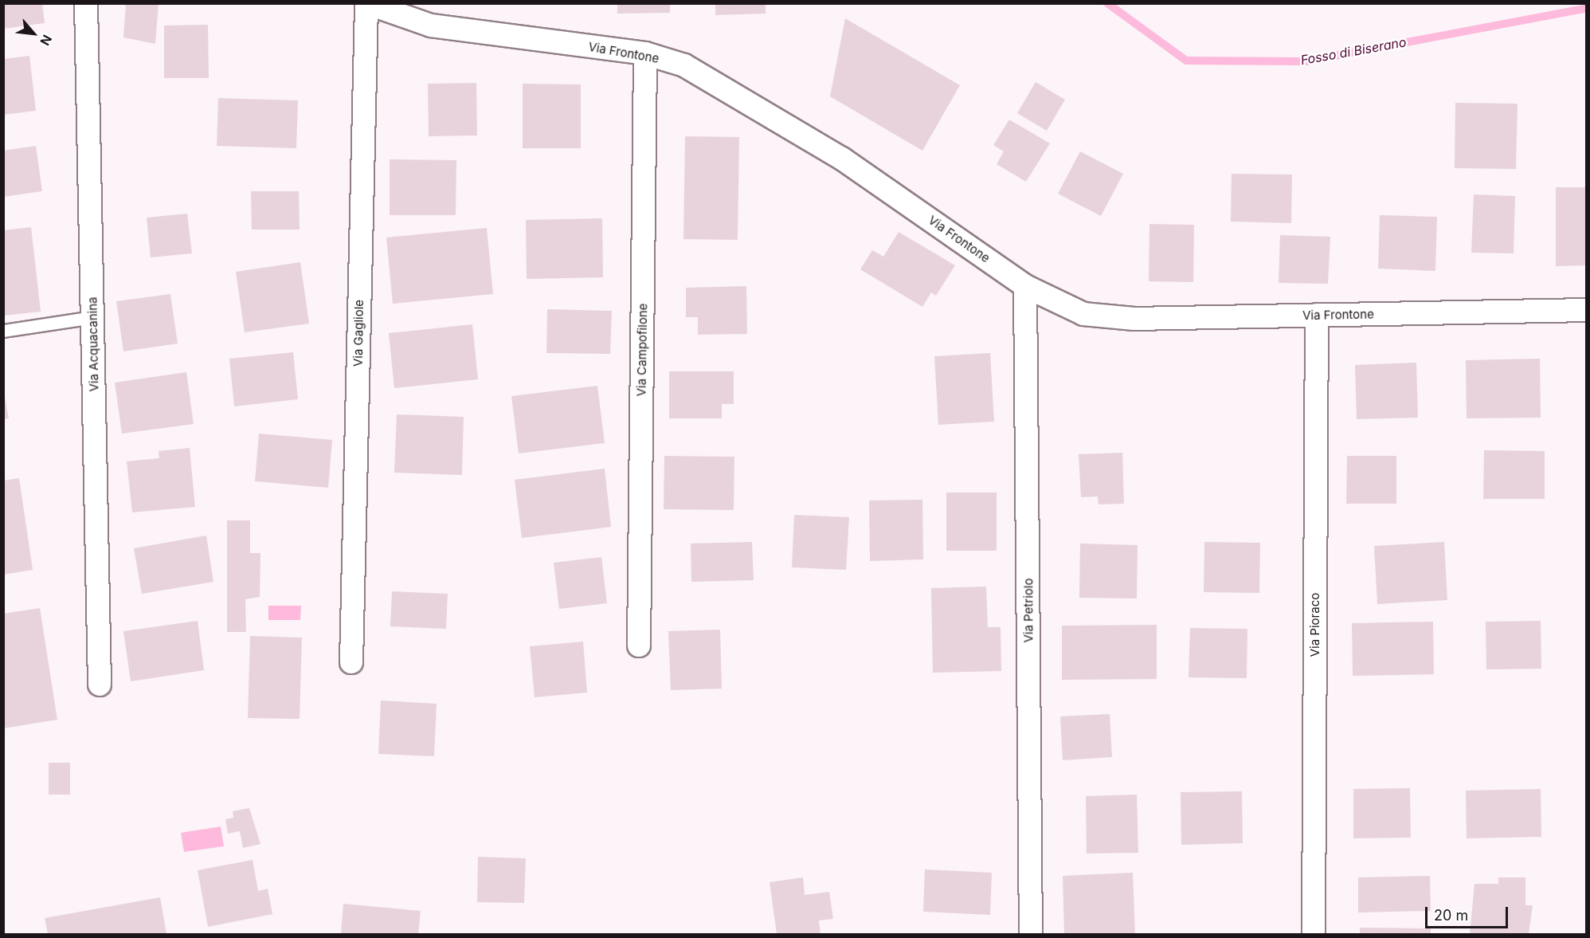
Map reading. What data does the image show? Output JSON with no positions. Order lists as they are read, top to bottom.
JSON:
{
  "streets": {
    "street": [
      "Via Frontone",
      "Via Gagliole",
      "Via Acquacanina",
      "Via Campofilone",
      "Via Petriolo",
      "Via Pioraco"
    ]
  },
  "crossings": [
    ["Via Frontone", "Via Gagliole"],
    ["Via Frontone", "Via Campofilone"],
    ["Via Frontone", "Via Petriolo"],
    ["Via Frontone", "Via Pioraco"]
  ],
  "water": ["Fosso di Biserano"],
  "scale_bar": "20 m",
  "north": "bottom right"
}
